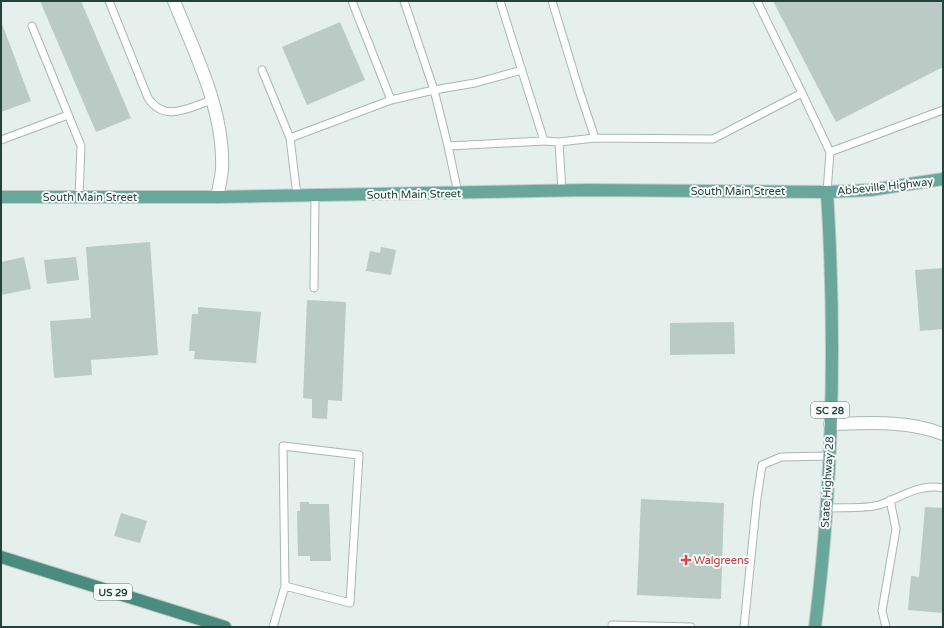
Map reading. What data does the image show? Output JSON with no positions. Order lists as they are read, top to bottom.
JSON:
{
  "streets": {
    "highway": ["US 29"],
    "main road": [
      "Abbeville Highway",
      "South Main Street",
      "SC 28",
      "State Highway 28"
    ]
  },
  "crossings": [
    ["Abbeville Highway", "South Main Street"],
    ["Abbeville Highway", "State Highway 28"],
    ["South Main Street", "State Highway 28"]
  ],
  "places": {
    "health": ["Walgreens"]
  }
}
